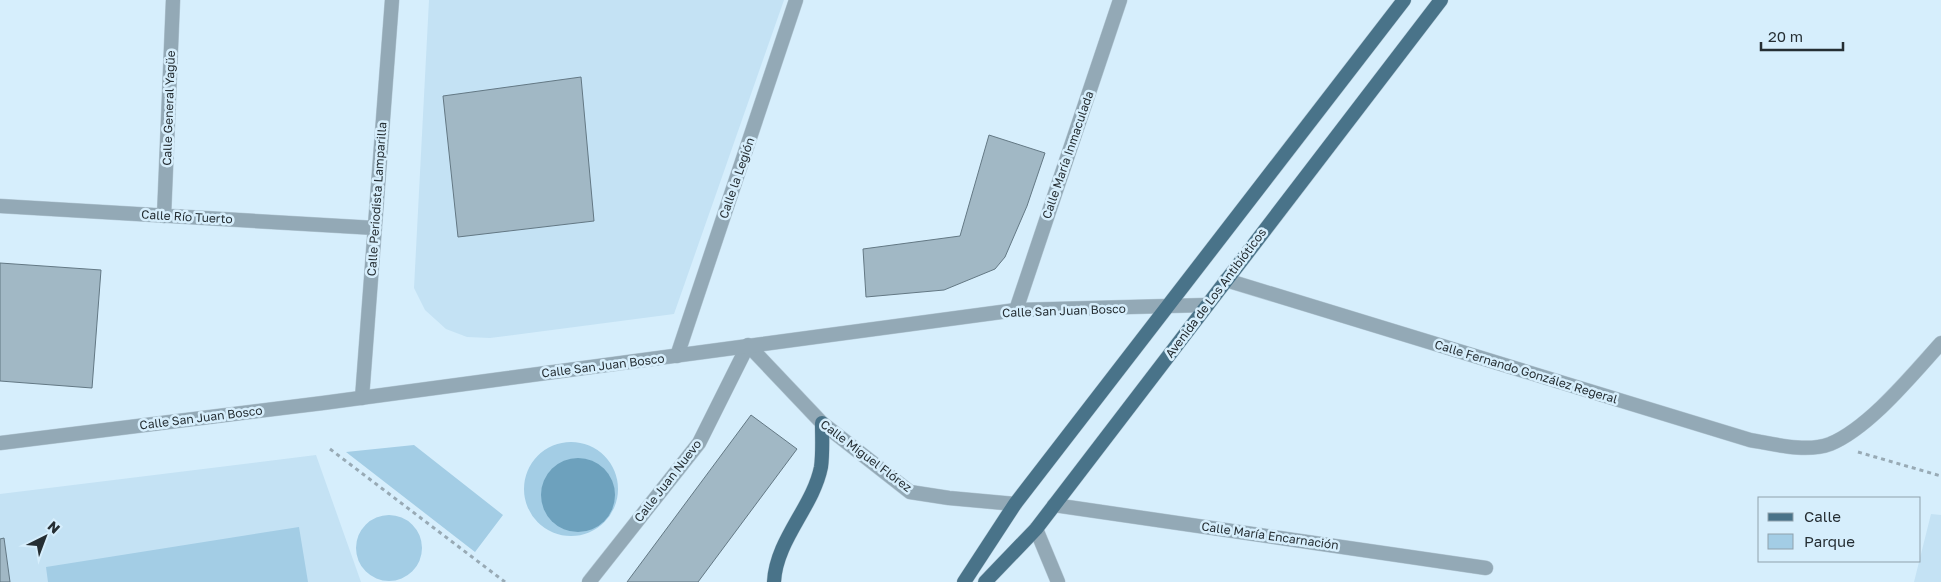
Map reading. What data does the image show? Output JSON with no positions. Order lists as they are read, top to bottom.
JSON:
{
  "streets": {
    "main road": ["Avenida de Los Antibióticos"],
    "street": [
      "Calle General Yagüe",
      "Calle María Inmaculada",
      "Calle la Legión",
      "Calle Periodista Lamparilla",
      "Calle Río Tuerto",
      "Calle San Juan Bosco",
      "Calle Fernando González Regeral",
      "Calle Miguel Flórez",
      "Calle Juan Nuevo",
      "Calle María Encarnación"
    ]
  },
  "crossings": [
    ["Calle General Yagüe", "Calle Río Tuerto"],
    ["Calle María Inmaculada", "Calle San Juan Bosco"],
    ["Calle la Legión", "Calle San Juan Bosco"],
    ["Calle Periodista Lamparilla", "Calle Río Tuerto"],
    ["Calle Periodista Lamparilla", "Calle San Juan Bosco"],
    ["Avenida de Los Antibióticos", "Calle San Juan Bosco"],
    ["Avenida de Los Antibióticos", "Calle Fernando González Regeral"],
    ["Avenida de Los Antibióticos", "Calle María Encarnación"],
    ["Calle San Juan Bosco", "Calle Miguel Flórez"],
    ["Calle San Juan Bosco", "Calle Juan Nuevo"],
    ["Calle Miguel Flórez", "Calle Juan Nuevo"]
  ],
  "legend": ["Calle", "Parque"],
  "scale_bar": "20 m",
  "north": "top right"
}
